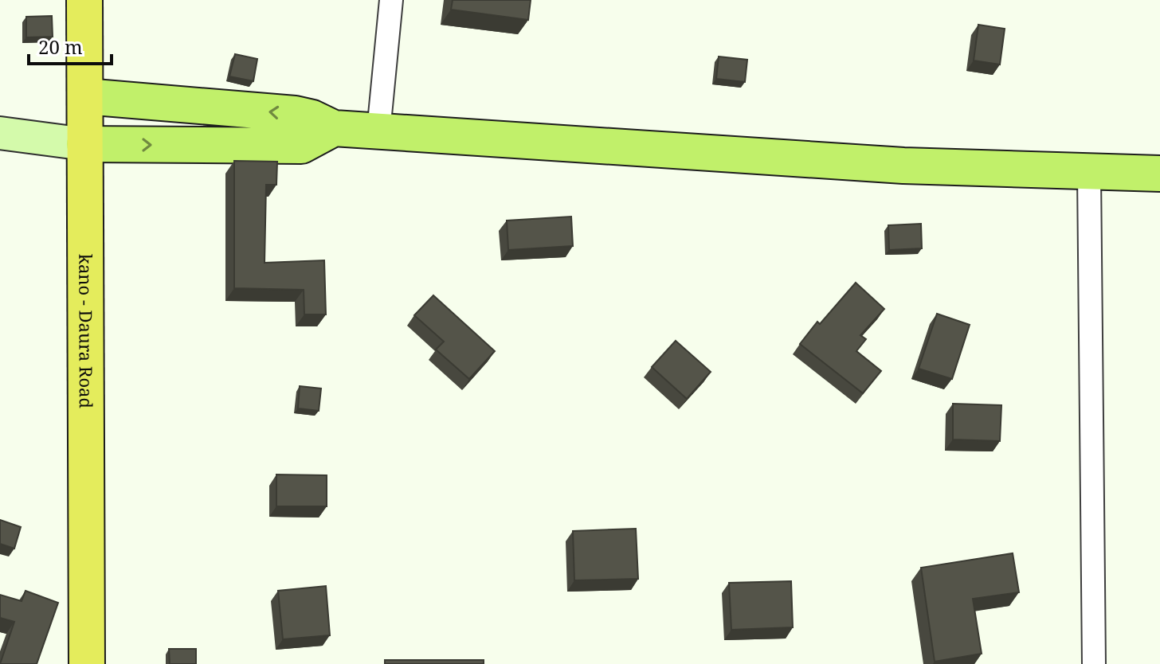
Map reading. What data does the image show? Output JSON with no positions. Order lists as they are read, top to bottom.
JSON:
{
  "streets": {
    "highway": ["kano - Daura Road"]
  },
  "scale_bar": "20 m"
}
